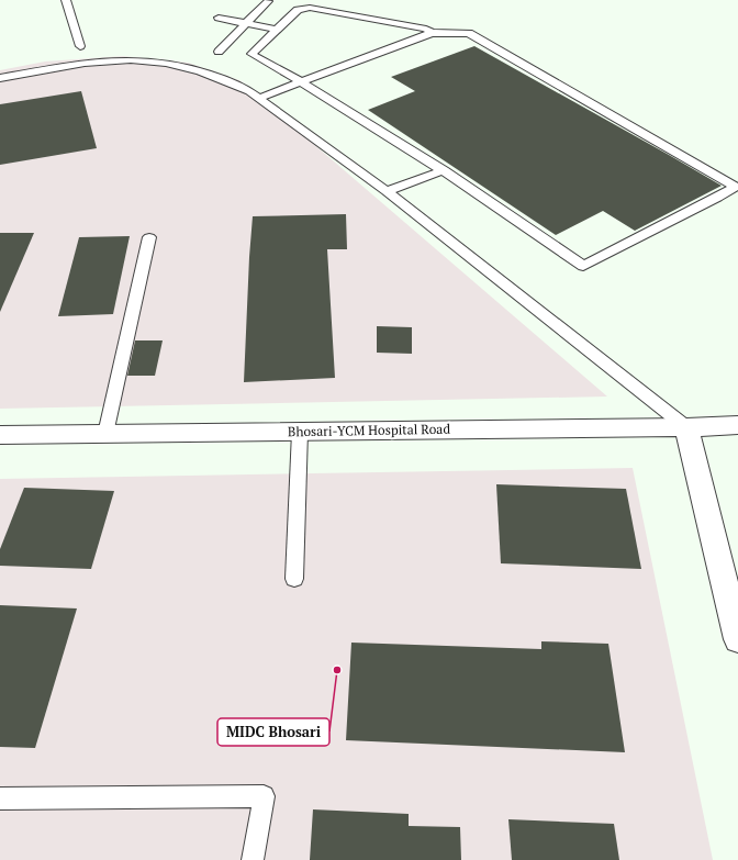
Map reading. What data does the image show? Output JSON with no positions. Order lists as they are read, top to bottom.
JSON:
{
  "streets": {
    "street": ["Bhosari-YCM Hospital Road"]
  },
  "places": ["MIDC Bhosari"]
}
